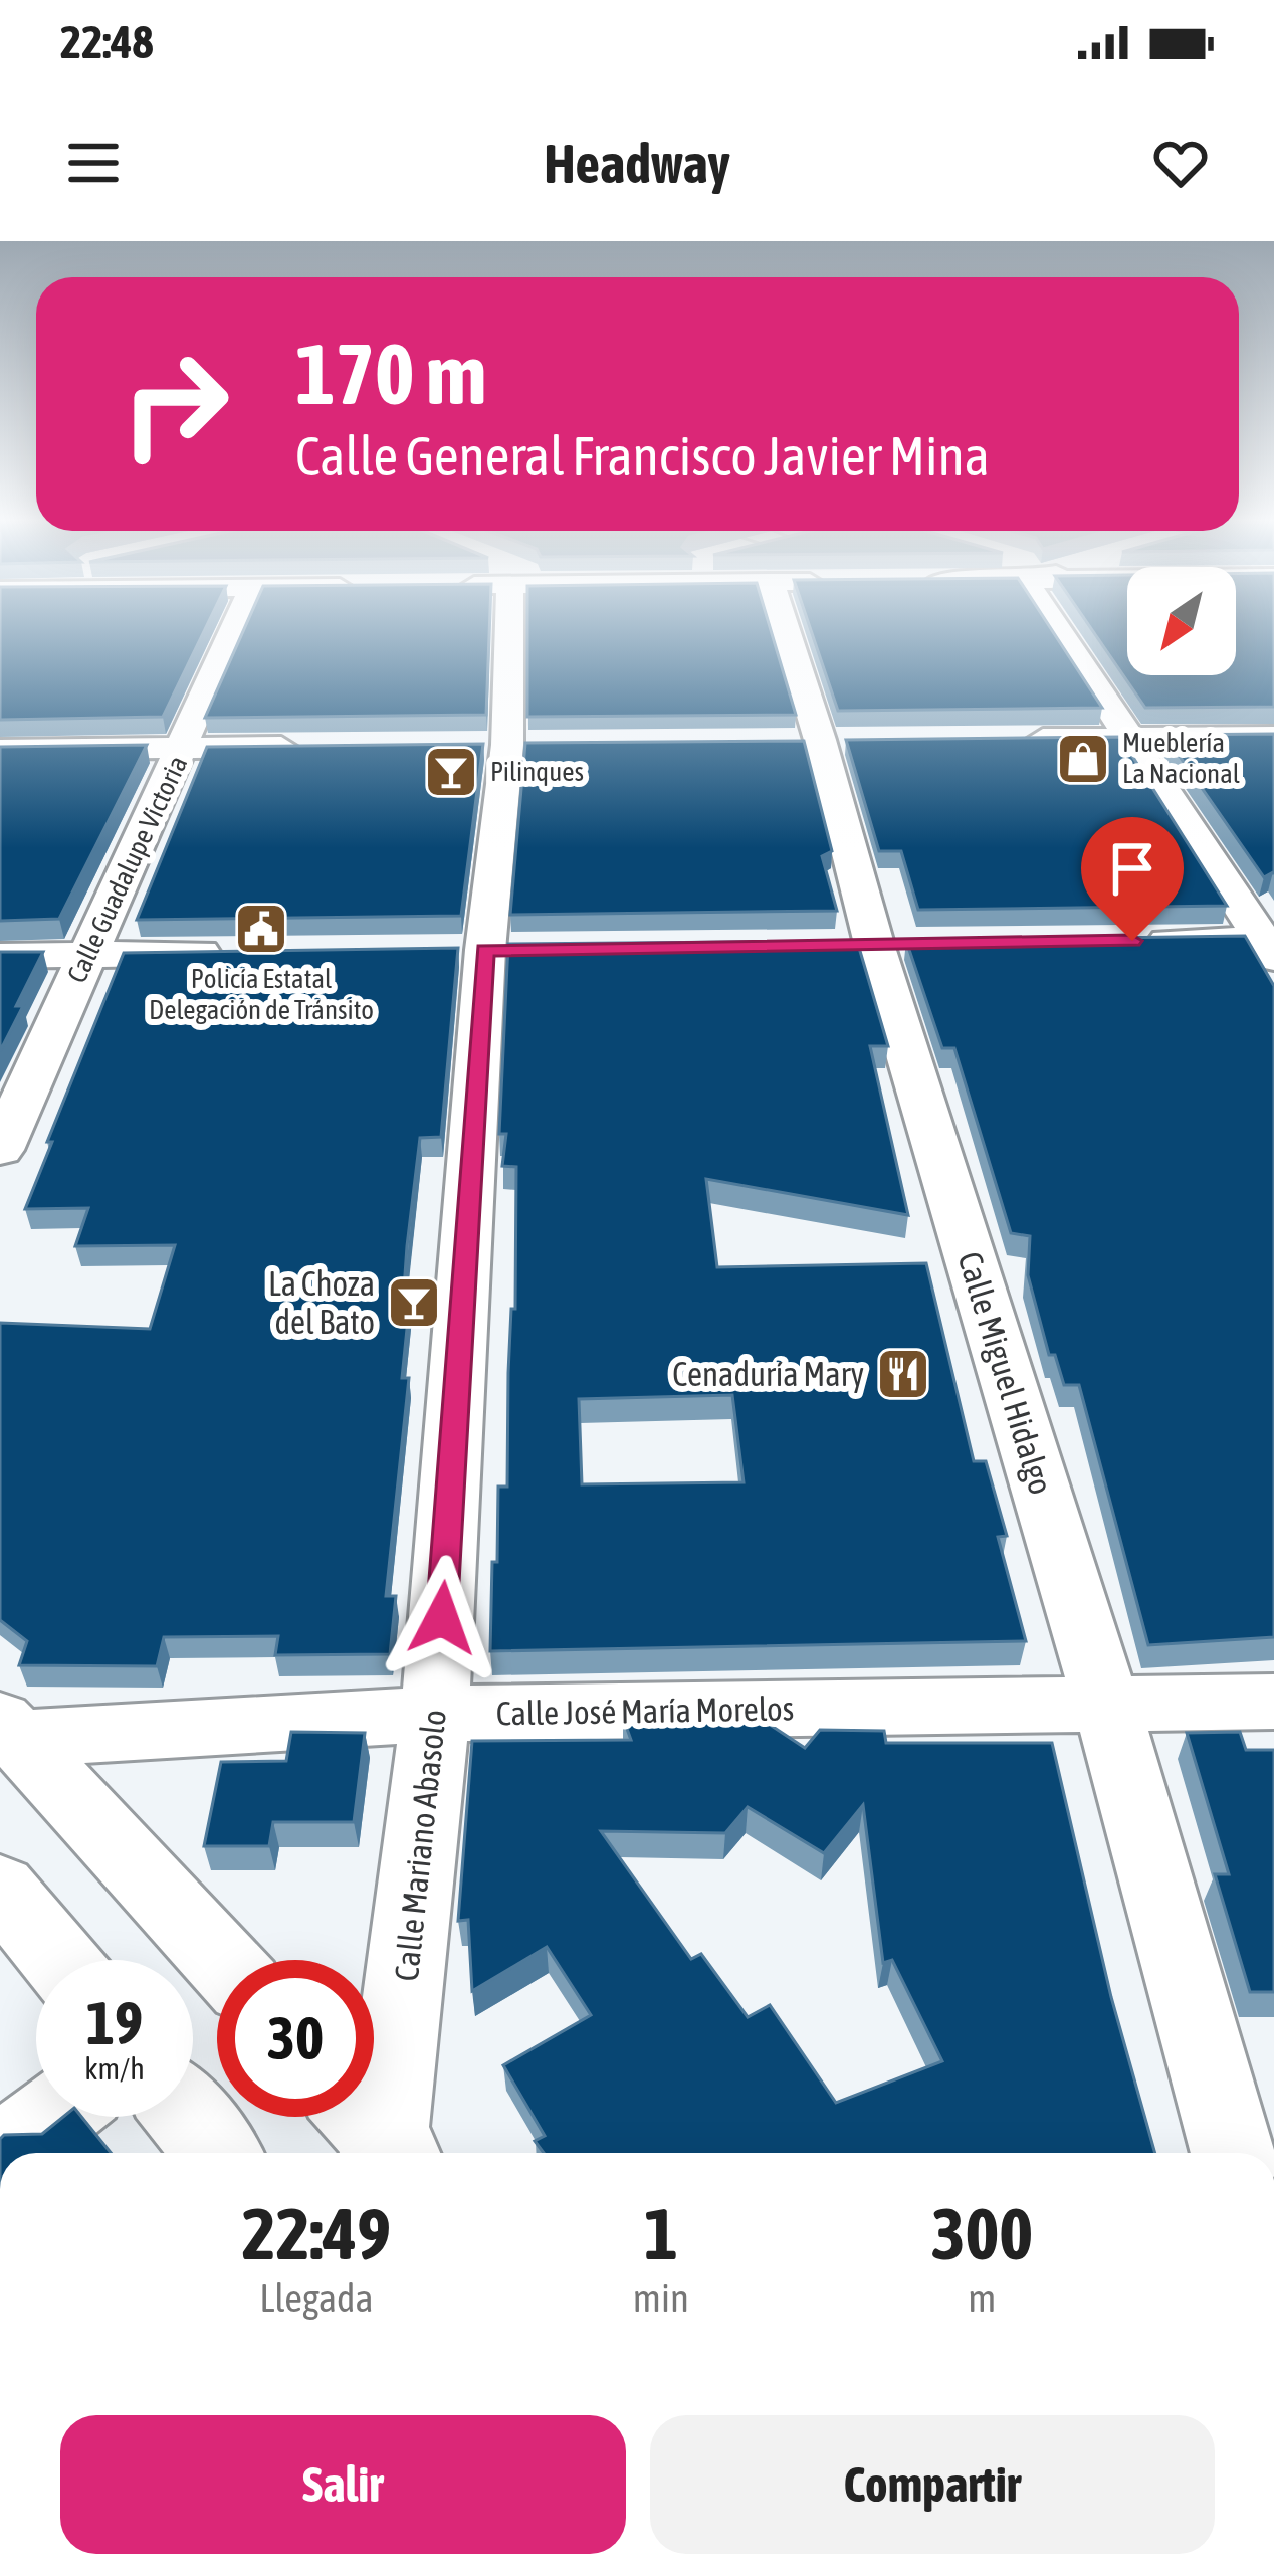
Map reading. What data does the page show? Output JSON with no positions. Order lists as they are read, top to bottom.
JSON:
{
  "streets": {
    "street": [
      "Calle Guadalupe Victoria",
      "Calle Miguel Hidalgo",
      "Calle José María Morelos",
      "Calle Mariano Abasolo"
    ]
  },
  "crossings": [
    ["Calle Miguel Hidalgo", "Calle José María Morelos"],
    ["Calle José María Morelos", "Calle Mariano Abasolo"]
  ],
  "places": {
    "shop": ["Mueblería La Nacional"],
    "bar": ["Pilinques", "La Choza del Bato"],
    "public building": ["Policía Estatal Delegación de Tránsito"],
    "restaurant": ["Cenaduría Mary"]
  },
  "north": "bottom left",
  "page": {
    "status": "22:48",
    "header": "Headway",
    "turn": ["170 m", "Calle General Francisco Javier Mina"],
    "speed": "19 km/h",
    "limit": "30",
    "eta": [
      "22:49",
      "Llegada",
      "1",
      "min",
      "300",
      "m"
    ],
    "buttons": ["Salir", "Compartir"]
  }
}
